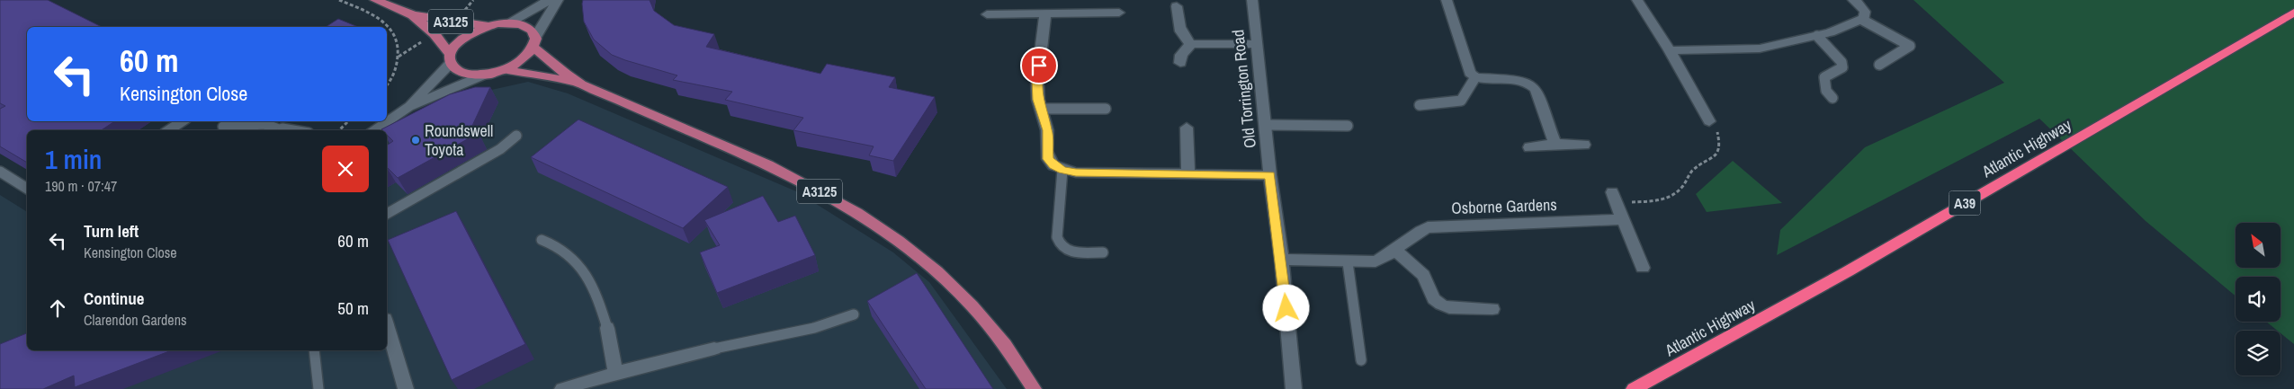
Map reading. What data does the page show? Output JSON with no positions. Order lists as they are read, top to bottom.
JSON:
{
  "streets": {
    "highway": ["Atlantic Highway", "A39"],
    "main road": ["A3125"],
    "street": ["Old Torrington Road", "Osborne Gardens"]
  },
  "crossings": [
    ["Old Torrington Road", "Osborne Gardens"]
  ],
  "places": ["Roundswell Toyota"],
  "north": "top left",
  "page": {
    "turn": ["60 m", "Kensington Close"],
    "heading": ["1 min", "190 m · 07:47"],
    "list": [
      {
        "name": "Turn left",
        "note": "Kensington Close",
        "value": "60 m"
      },
      {
        "name": "Continue",
        "note": "Clarendon Gardens",
        "value": "50 m"
      }
    ]
  }
}
